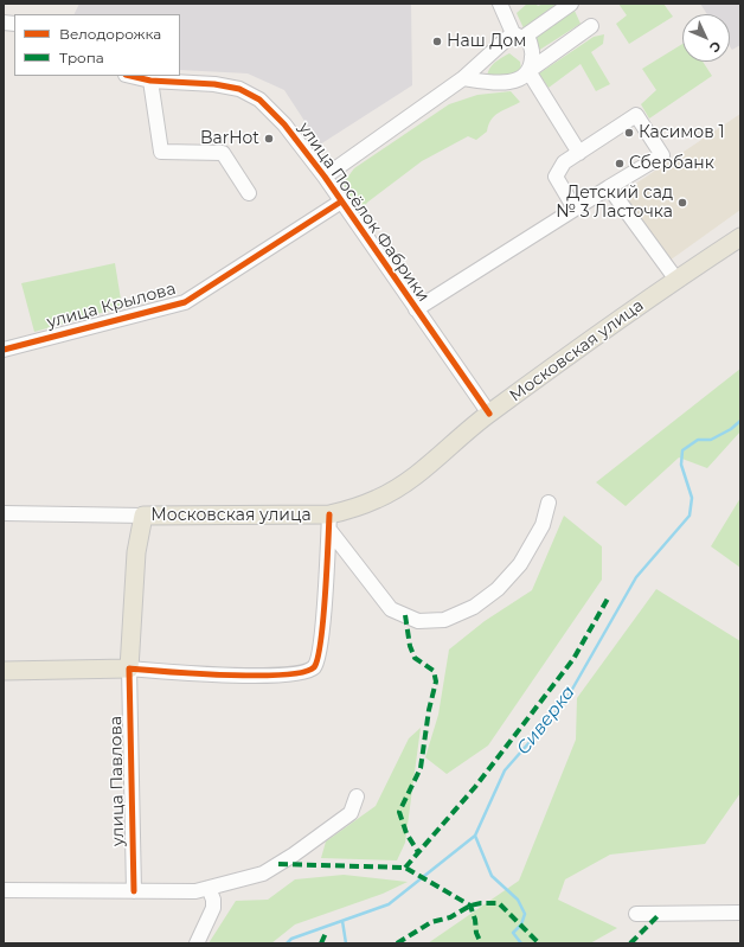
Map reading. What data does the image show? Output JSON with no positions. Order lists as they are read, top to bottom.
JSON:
{
  "streets": {
    "main road": ["Московская улица", "улица Павлова"],
    "street": ["улица Посёлок Фабрики", "улица Крылова"]
  },
  "crossings": [
    ["улица Посёлок Фабрики", "улица Крылова"],
    ["улица Посёлок Фабрики", "Московская улица"],
    ["Московская улица", "улица Павлова"]
  ],
  "water": ["Сиверка"],
  "places": [
    "Наш Дом",
    "Касимов 1",
    "BarHot",
    "Сбербанк",
    "Детский сад № 3 Ласточка"
  ],
  "legend": ["Велодорожка", "Тропа"],
  "north": "bottom right"
}
